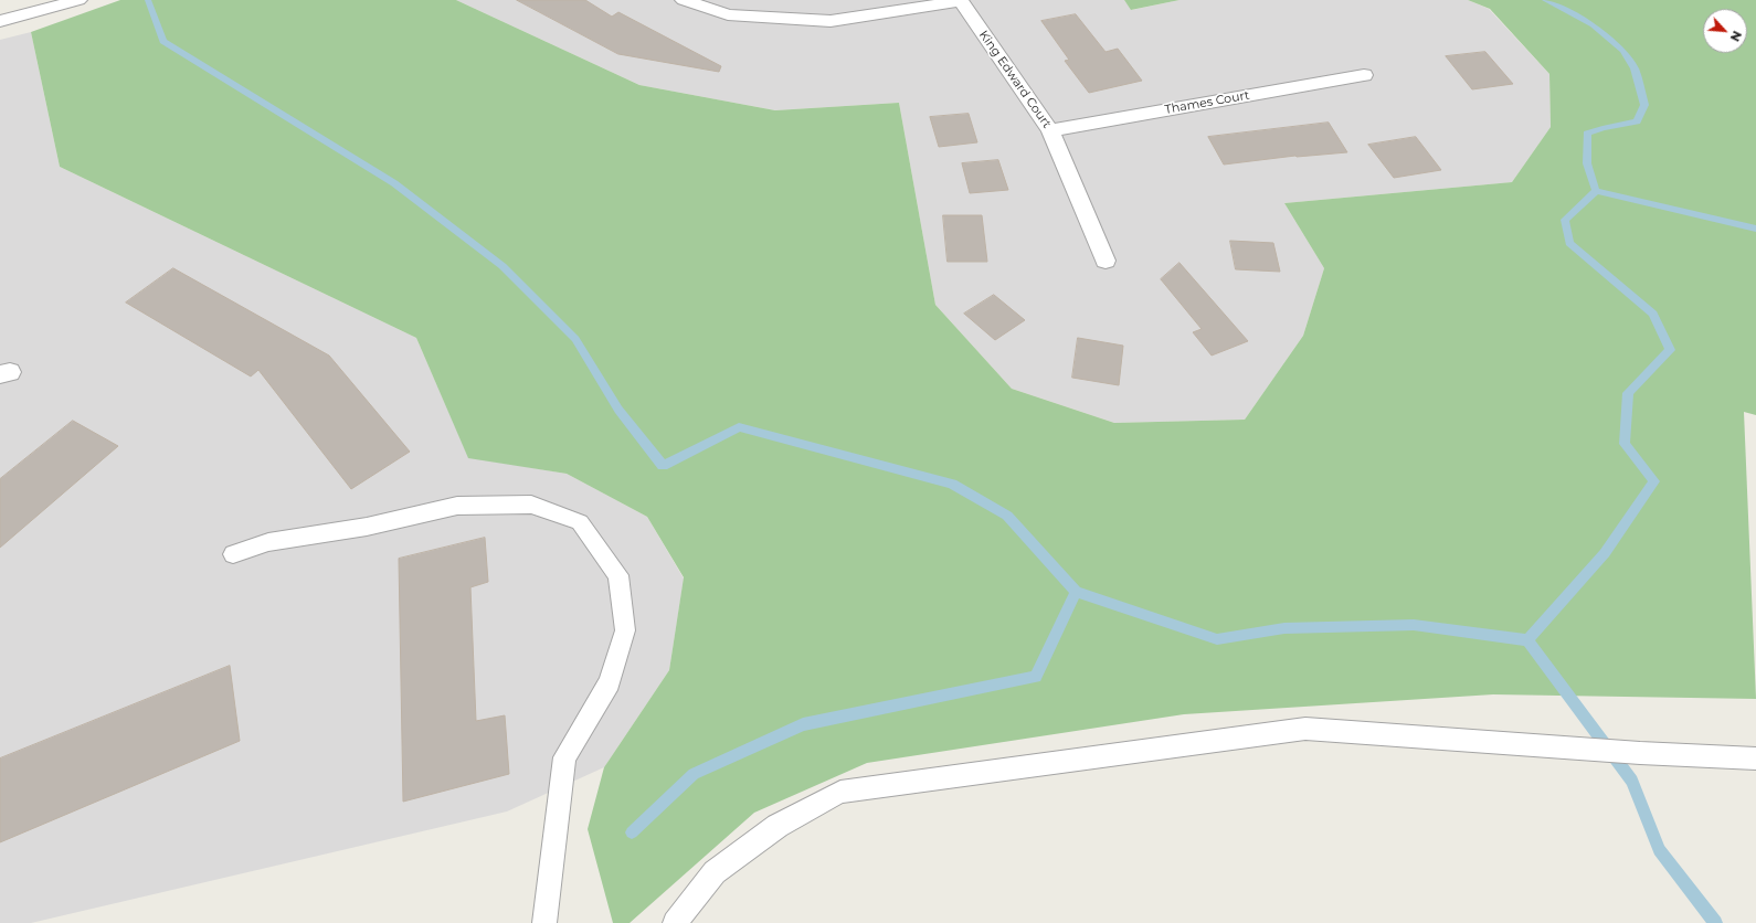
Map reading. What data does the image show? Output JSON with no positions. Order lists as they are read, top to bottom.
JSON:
{
  "streets": {
    "street": ["King Edward Court", "Thames Court"]
  },
  "crossings": [
    ["King Edward Court", "Thames Court"]
  ],
  "north": "bottom right"
}
